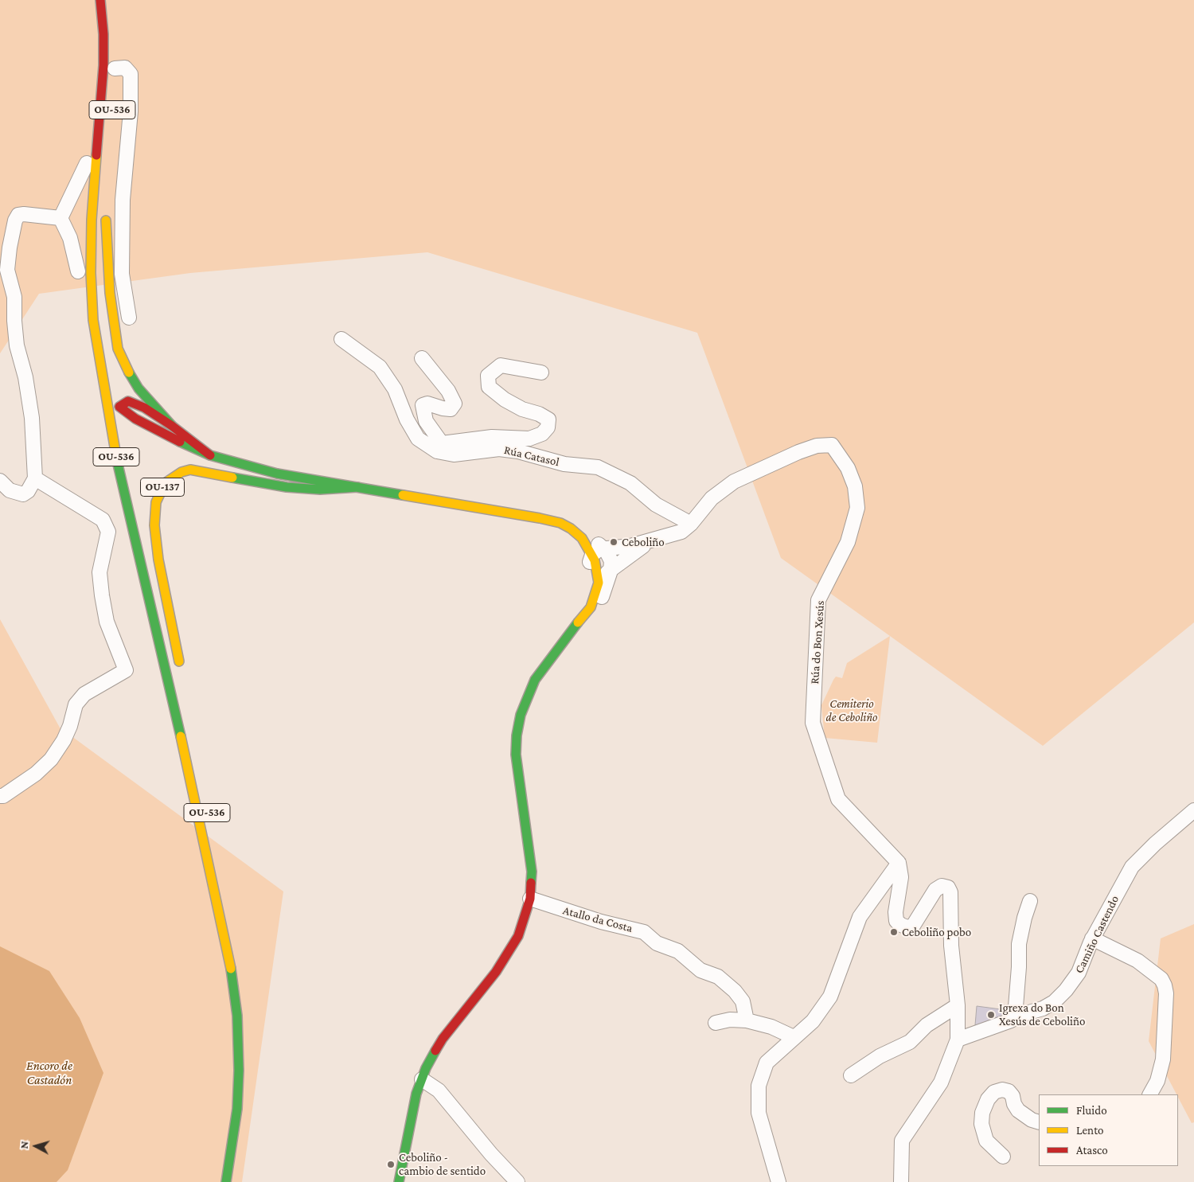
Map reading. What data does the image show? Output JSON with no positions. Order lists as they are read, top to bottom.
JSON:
{
  "streets": {
    "main road": ["OU-536", "OU-137"],
    "street": [
      "Rúa Catasol",
      "Rúa do Bon Xesús",
      "Atallo da Costa",
      "Camiño Castendo"
    ]
  },
  "crossings": [
    ["OU-536", "OU-137"],
    ["Rúa Catasol", "Rúa do Bon Xesús"]
  ],
  "water": ["Encoro de Castadón"],
  "parks": ["Cemiterio de Ceboliño"],
  "places": [
    "Ceboliño",
    "Ceboliño pobo",
    "Igrexa do Bon Xesús de Ceboliño",
    "Ceboliño - cambio de sentido"
  ],
  "legend": ["Fluido", "Lento", "Atasco"],
  "north": "left"
}
